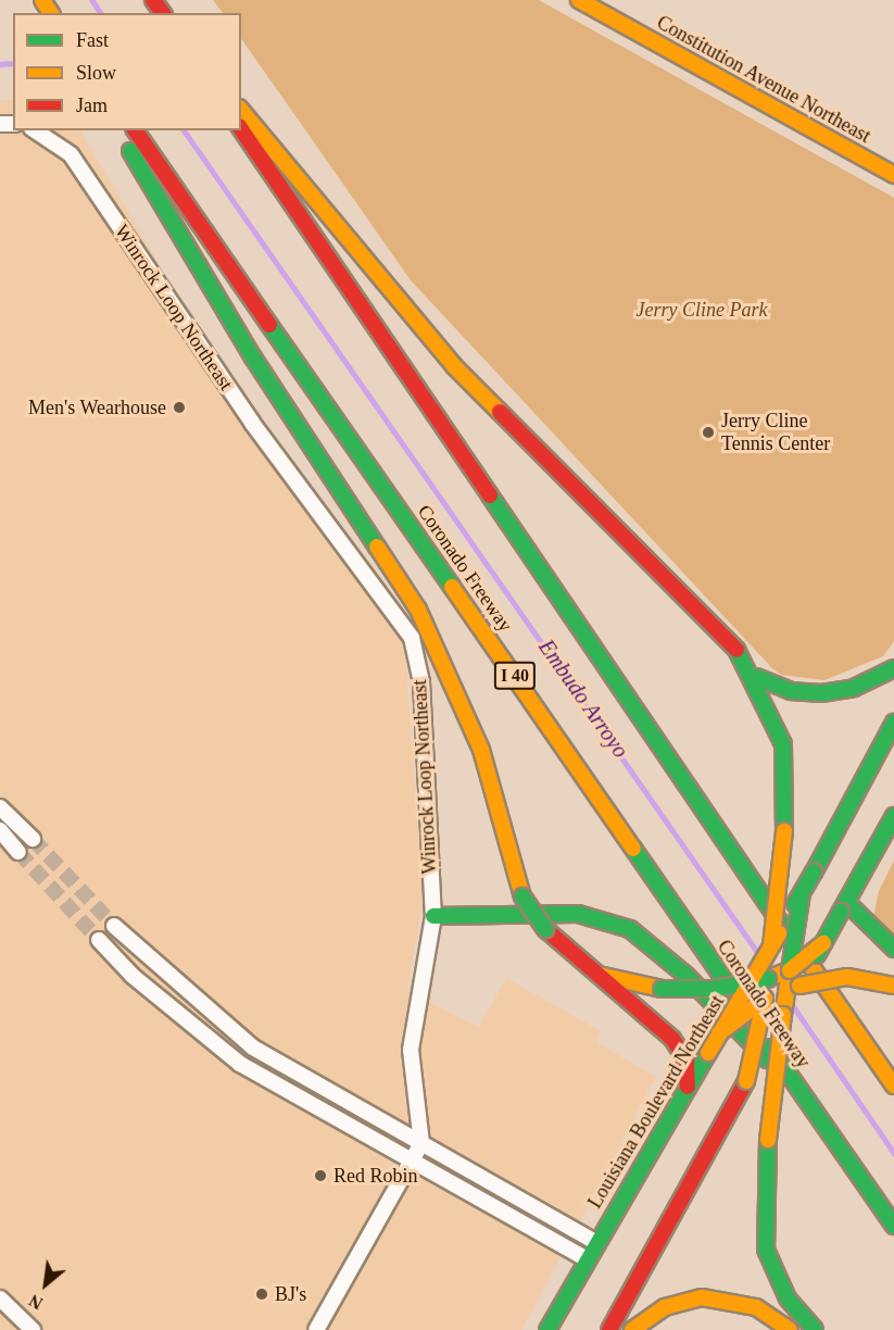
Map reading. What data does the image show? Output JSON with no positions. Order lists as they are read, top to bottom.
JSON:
{
  "streets": {
    "main road": [
      "Constitution Avenue Northeast",
      "Coronado Freeway",
      "I 40",
      "Louisiana Boulevard Northeast"
    ],
    "street": ["Winrock Loop Northeast"]
  },
  "water": ["Embudo Arroyo"],
  "parks": ["Jerry Cline Park"],
  "places": [
    "Men's Wearhouse",
    "Jerry Cline Tennis Center",
    "Red Robin",
    "BJ's"
  ],
  "legend": ["Fast", "Slow", "Jam"],
  "north": "bottom left"
}
